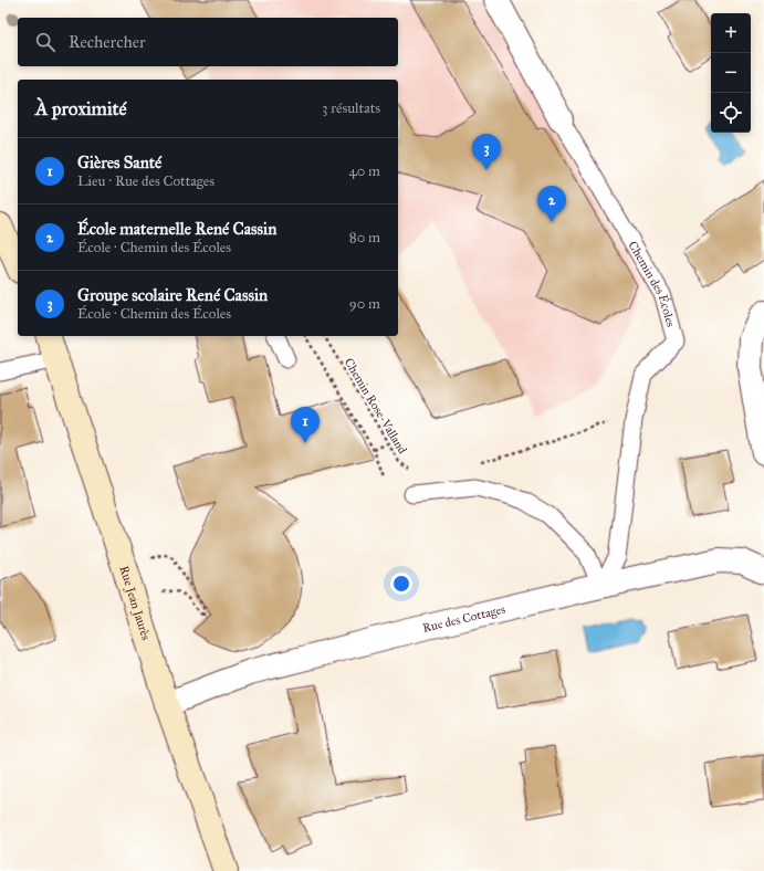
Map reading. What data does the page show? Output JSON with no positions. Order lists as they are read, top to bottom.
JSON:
{
  "streets": {
    "main road": ["Rue Jean Jaurès"],
    "street": ["Chemin des Écoles", "Rue des Cottages"],
    "path": ["Chemin Rose-Valland"]
  },
  "crossings": [
    ["Chemin des Écoles", "Rue des Cottages"],
    ["Rue Jean Jaurès", "Rue des Cottages"]
  ],
  "page": {
    "map_buttons": ["+", "−"],
    "search": "Rechercher",
    "heading": ["À proximité", "3 résultats"],
    "pins": ["3", "2", "1"],
    "list": [
      {
        "mark": "1",
        "name": "Gières Santé",
        "note": "Lieu · Rue des Cottages",
        "value": "40 m"
      },
      {
        "mark": "2",
        "name": "École maternelle René Cassin",
        "note": "École · Chemin des Écoles",
        "value": "80 m"
      },
      {
        "mark": "3",
        "name": "Groupe scolaire René Cassin",
        "note": "École · Chemin des Écoles",
        "value": "90 m"
      }
    ]
  }
}
